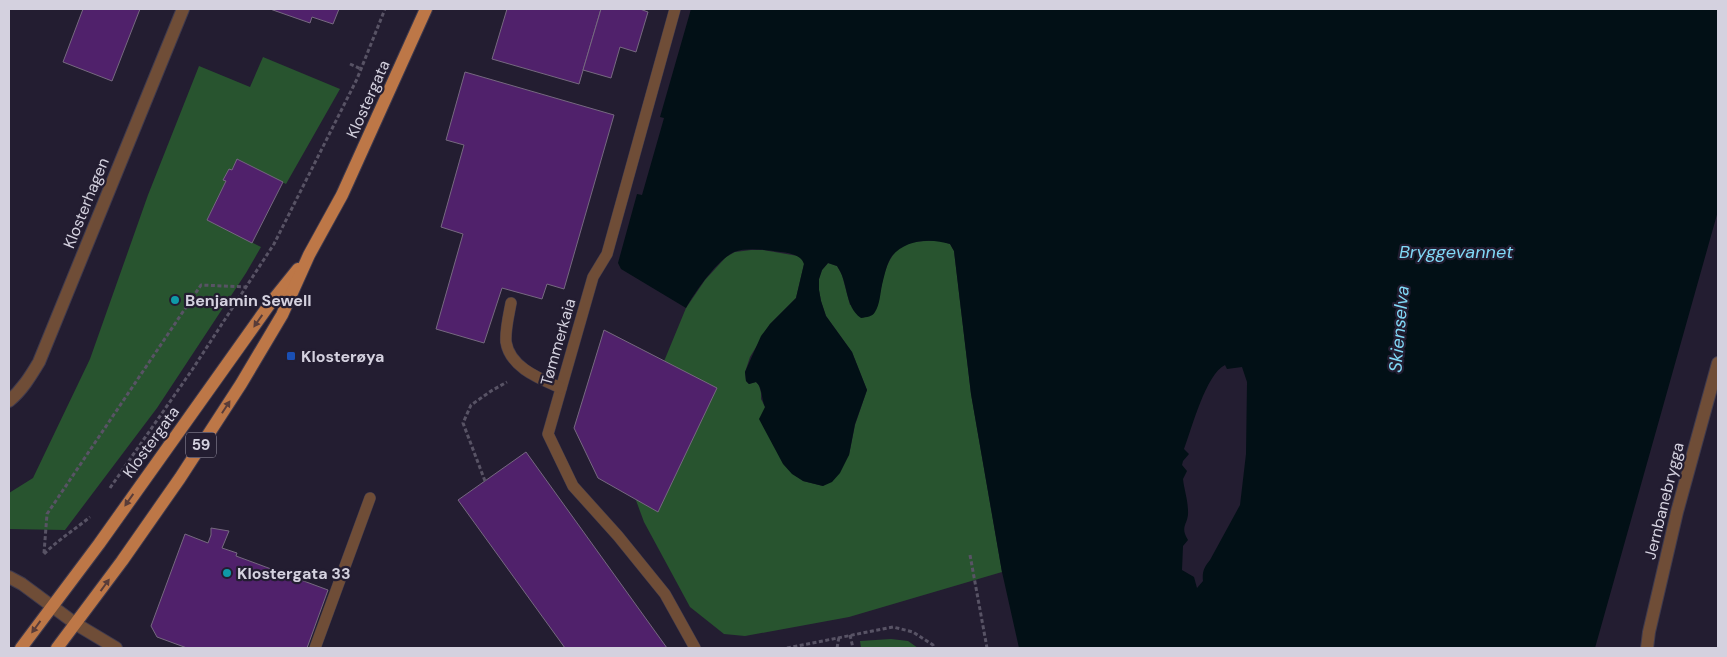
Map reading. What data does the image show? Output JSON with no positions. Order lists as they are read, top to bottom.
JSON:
{
  "streets": {
    "main road": ["Klostergata", "59"],
    "street": ["Klosterhagen", "Jernbanebrygga"],
    "lane": ["Tømmerkaia"]
  },
  "water": ["Bryggevannet", "Skienselva"],
  "places": {
    "other": ["Benjamin Sewell", "Klostergata 33"],
    "transit": ["Klosterøya"]
  }
}
